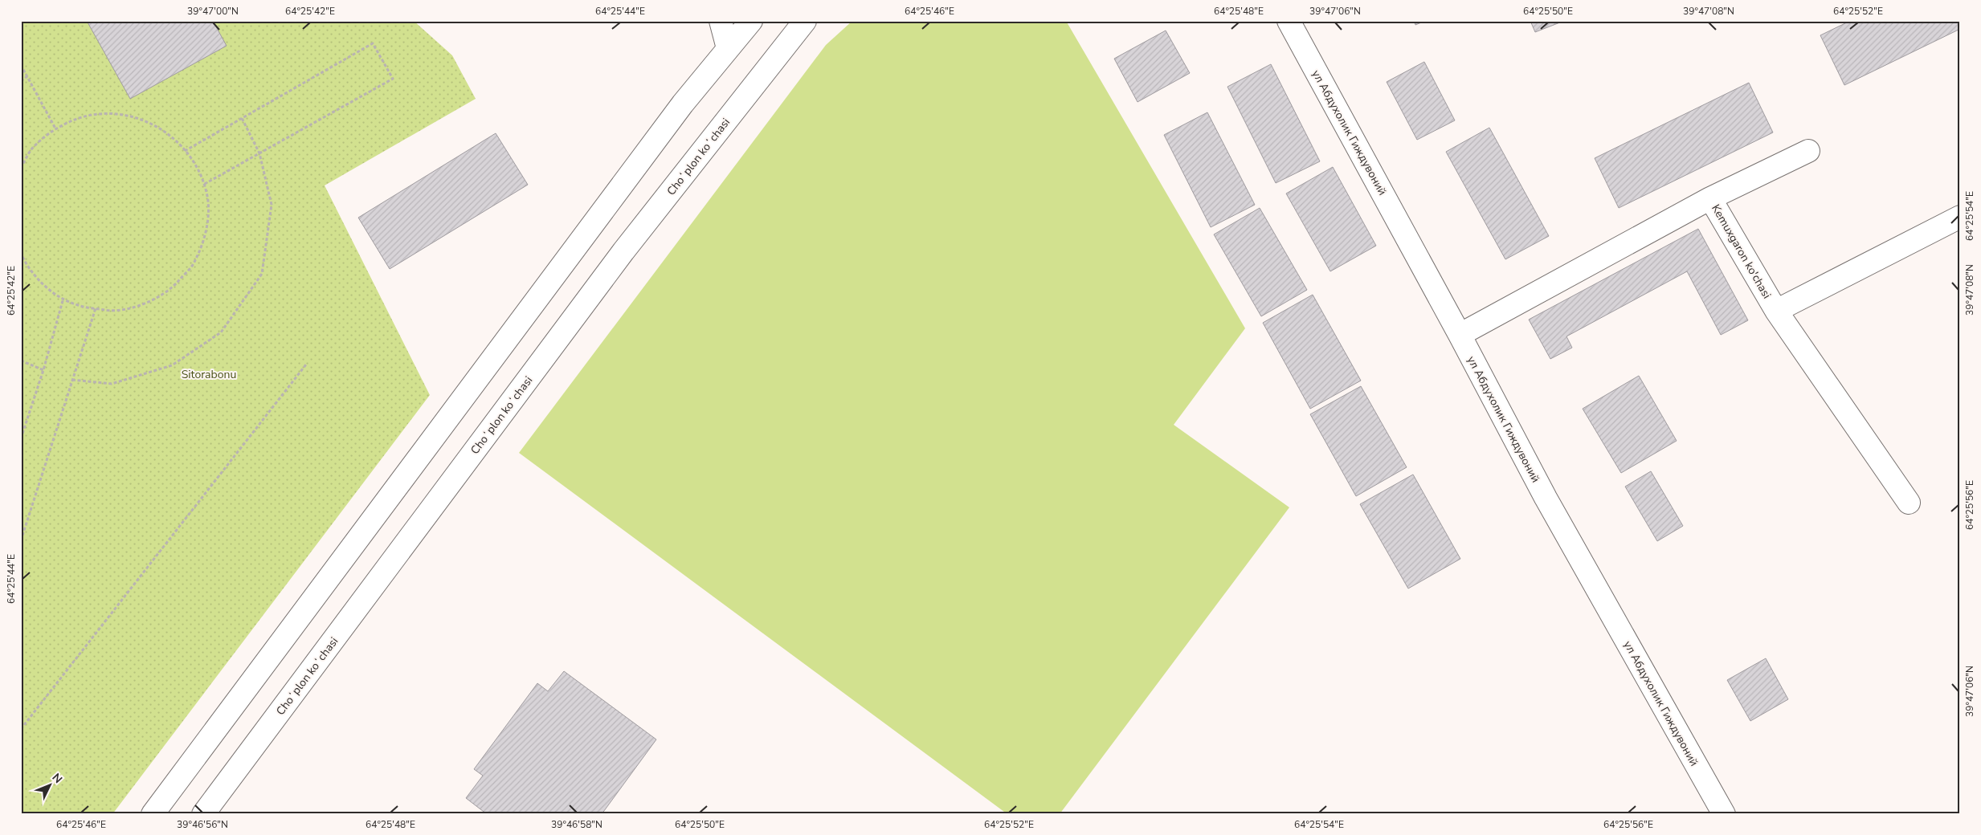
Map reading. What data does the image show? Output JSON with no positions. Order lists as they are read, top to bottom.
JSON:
{
  "streets": {
    "main road": ["ул Абдухолик Гиждувоний", "Choʻplon koʻchasi", "Kemuxgaron ko'chasi"]
  },
  "crossings": [
    ["ул Абдухолик Гиждувоний", "Kemuxgaron ko'chasi"]
  ],
  "parks": ["Sitorabonu"],
  "north": "top right",
  "coordinates": [
    "39°47'00\"N",
    "64°25'42\"E",
    "64°25'44\"E",
    "64°25'46\"E",
    "64°25'48\"E",
    "39°47'06\"N",
    "64°25'50\"E",
    "39°47'08\"N",
    "64°25'52\"E",
    "64°25'54\"E",
    "64°25'56\"E",
    "39°46'56\"N",
    "39°46'58\"N"
  ]
}
